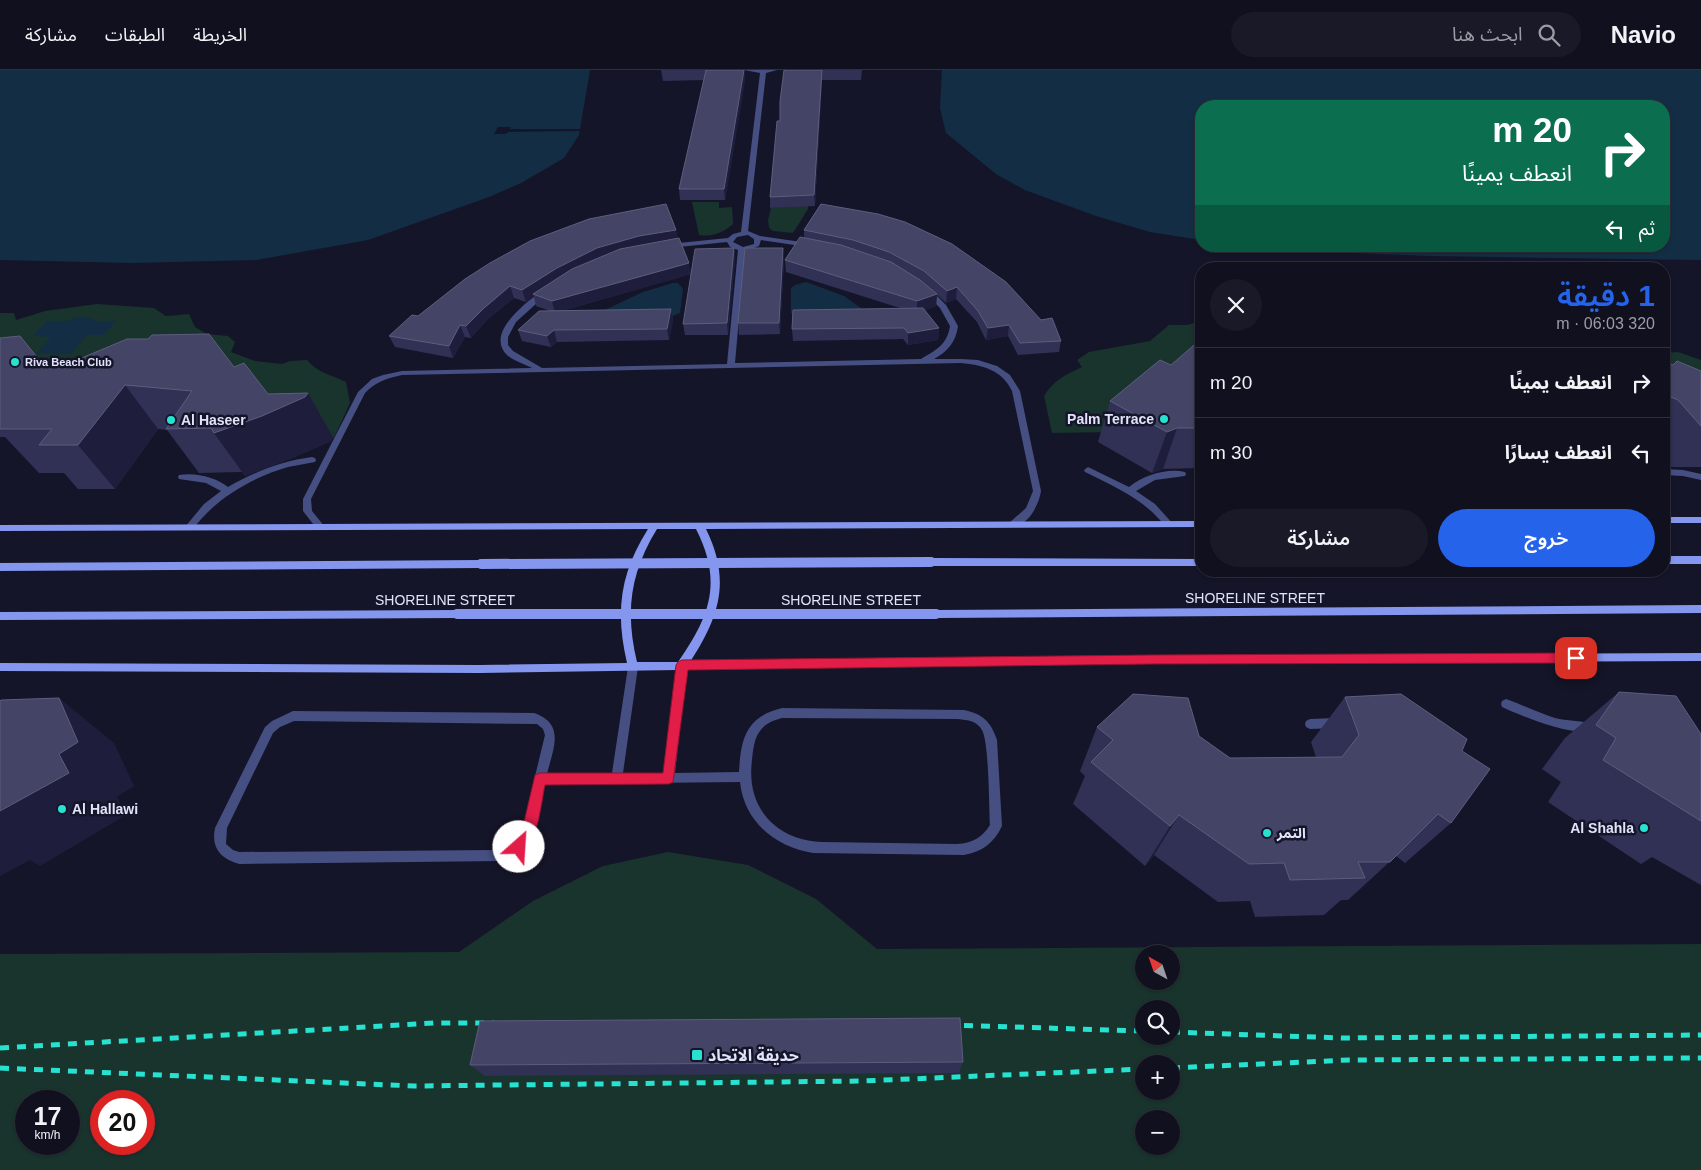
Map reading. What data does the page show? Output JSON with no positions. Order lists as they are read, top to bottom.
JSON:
{
  "streets": {
    "street": ["SHORELINE STREET"]
  },
  "places": {
    "other": [
      "Riva Beach Club",
      "Palm Terrace",
      "Al Haseer",
      "Al Hallawi",
      "Al Shahla",
      "التمر"
    ],
    "transit": ["حديقة الاتحاد"]
  },
  "north": "top left",
  "page": {
    "header": "Navio",
    "search": "ابحث هنا",
    "nav": ["الخريطة", "الطبقات", "مشاركة"],
    "turn": ["20 m", "انعطف يمينًا"],
    "then": "ثم",
    "heading": ["1 دقيقة", "320 m · 06:03"],
    "list": [
      {
        "name": "انعطف يمينًا",
        "value": "20 m"
      },
      {
        "name": "انعطف يسارًا",
        "value": "30 m"
      }
    ],
    "buttons": ["خروج", "مشاركة"],
    "map_buttons": ["+", "−"],
    "speed": "17 km/h",
    "limit": "20"
  }
}
